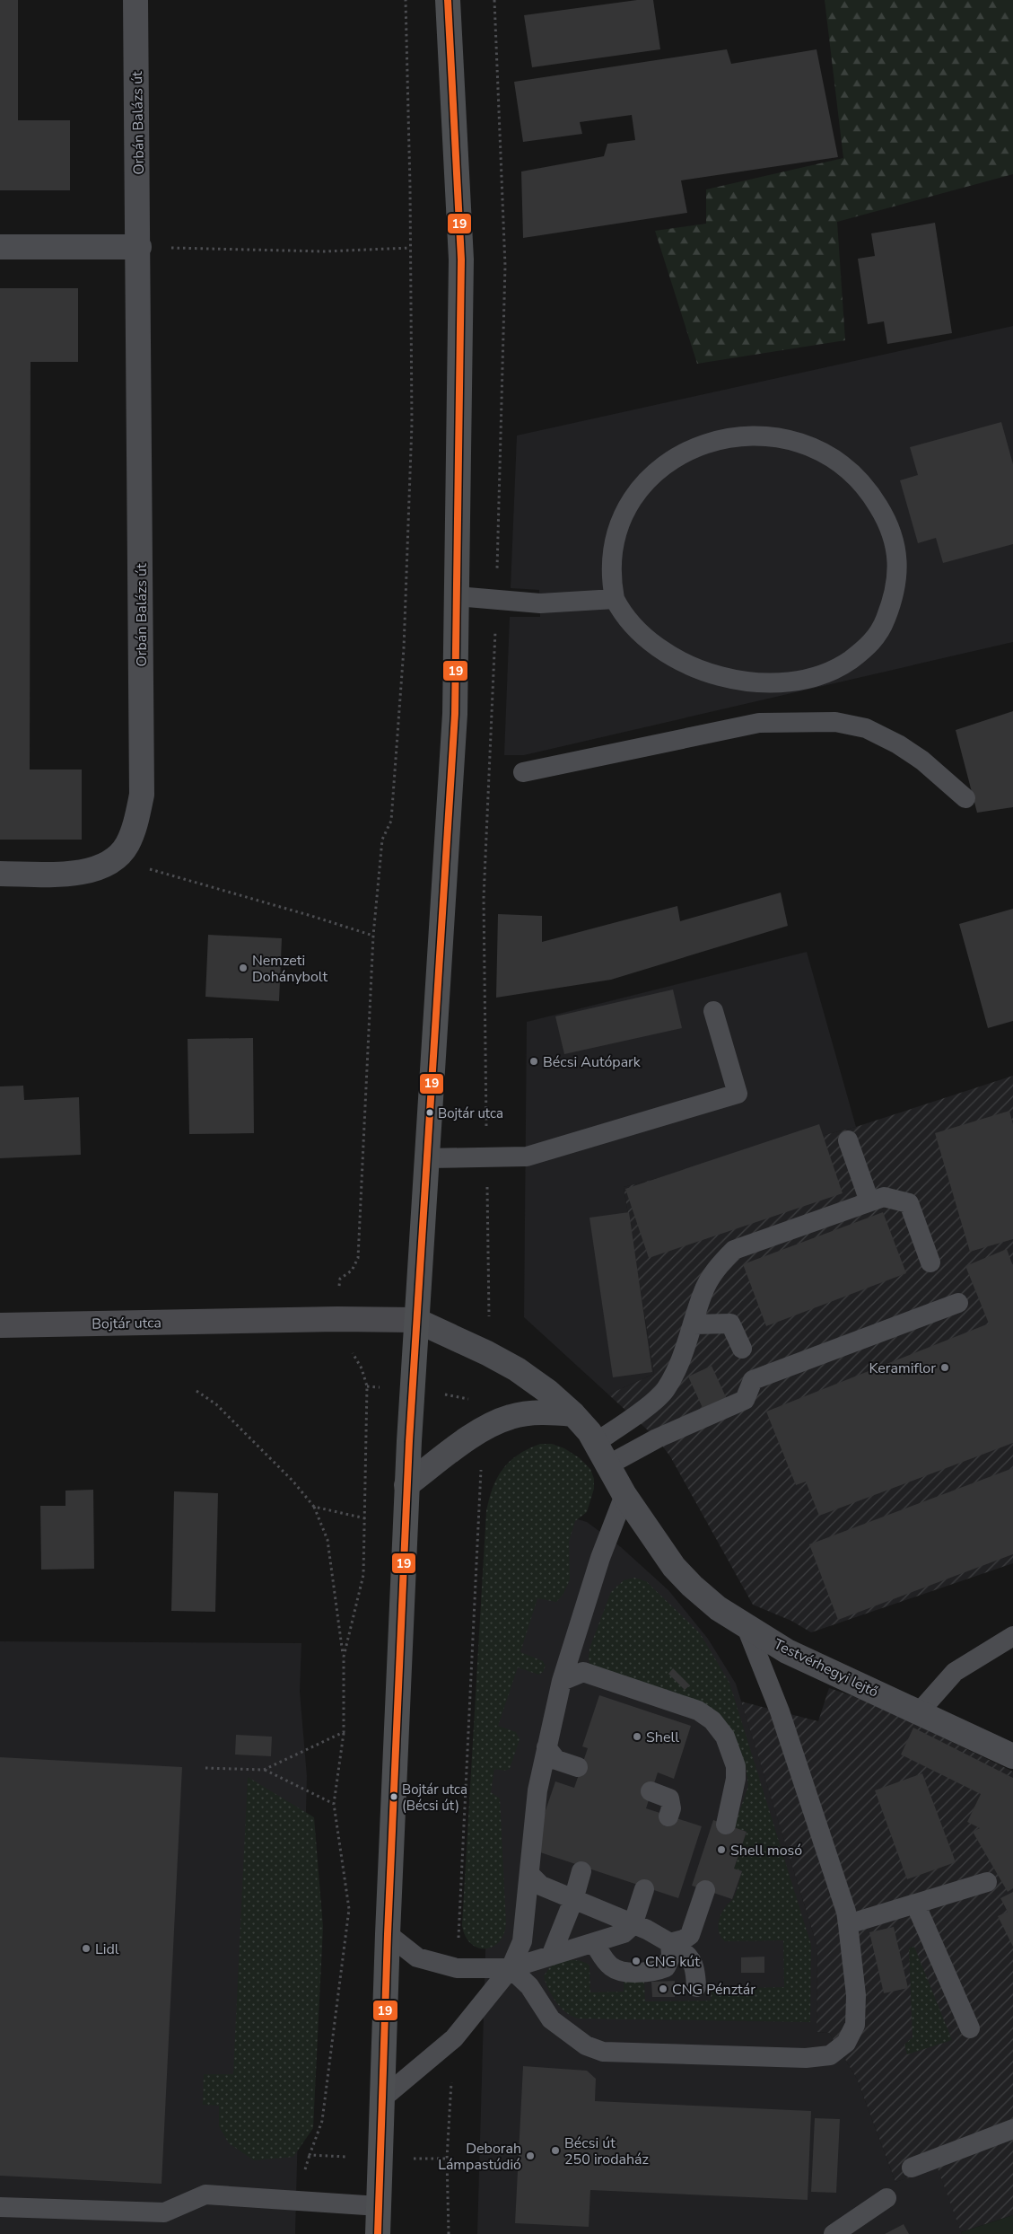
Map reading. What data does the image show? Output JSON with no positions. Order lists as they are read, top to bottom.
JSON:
{
  "streets": {
    "street": ["Orbán Balázs út", "Bojtár utca", "Testvérhegyi lejtő"]
  },
  "crossings": [
    ["Bojtár utca", "Testvérhegyi lejtő"]
  ],
  "places": [
    "Nemzeti Dohánybolt",
    "Bécsi Autópark",
    "Bojtár utca",
    "Keramiflor",
    "Shell",
    "Bojtár utca (Bécsi út)",
    "Shell mosó",
    "Lidl",
    "CNG kút",
    "CNG Pénztár",
    "Bécsi út 250 irodaház",
    "Deborah Lámpastúdió"
  ],
  "lines": ["transit line 19"]
}
